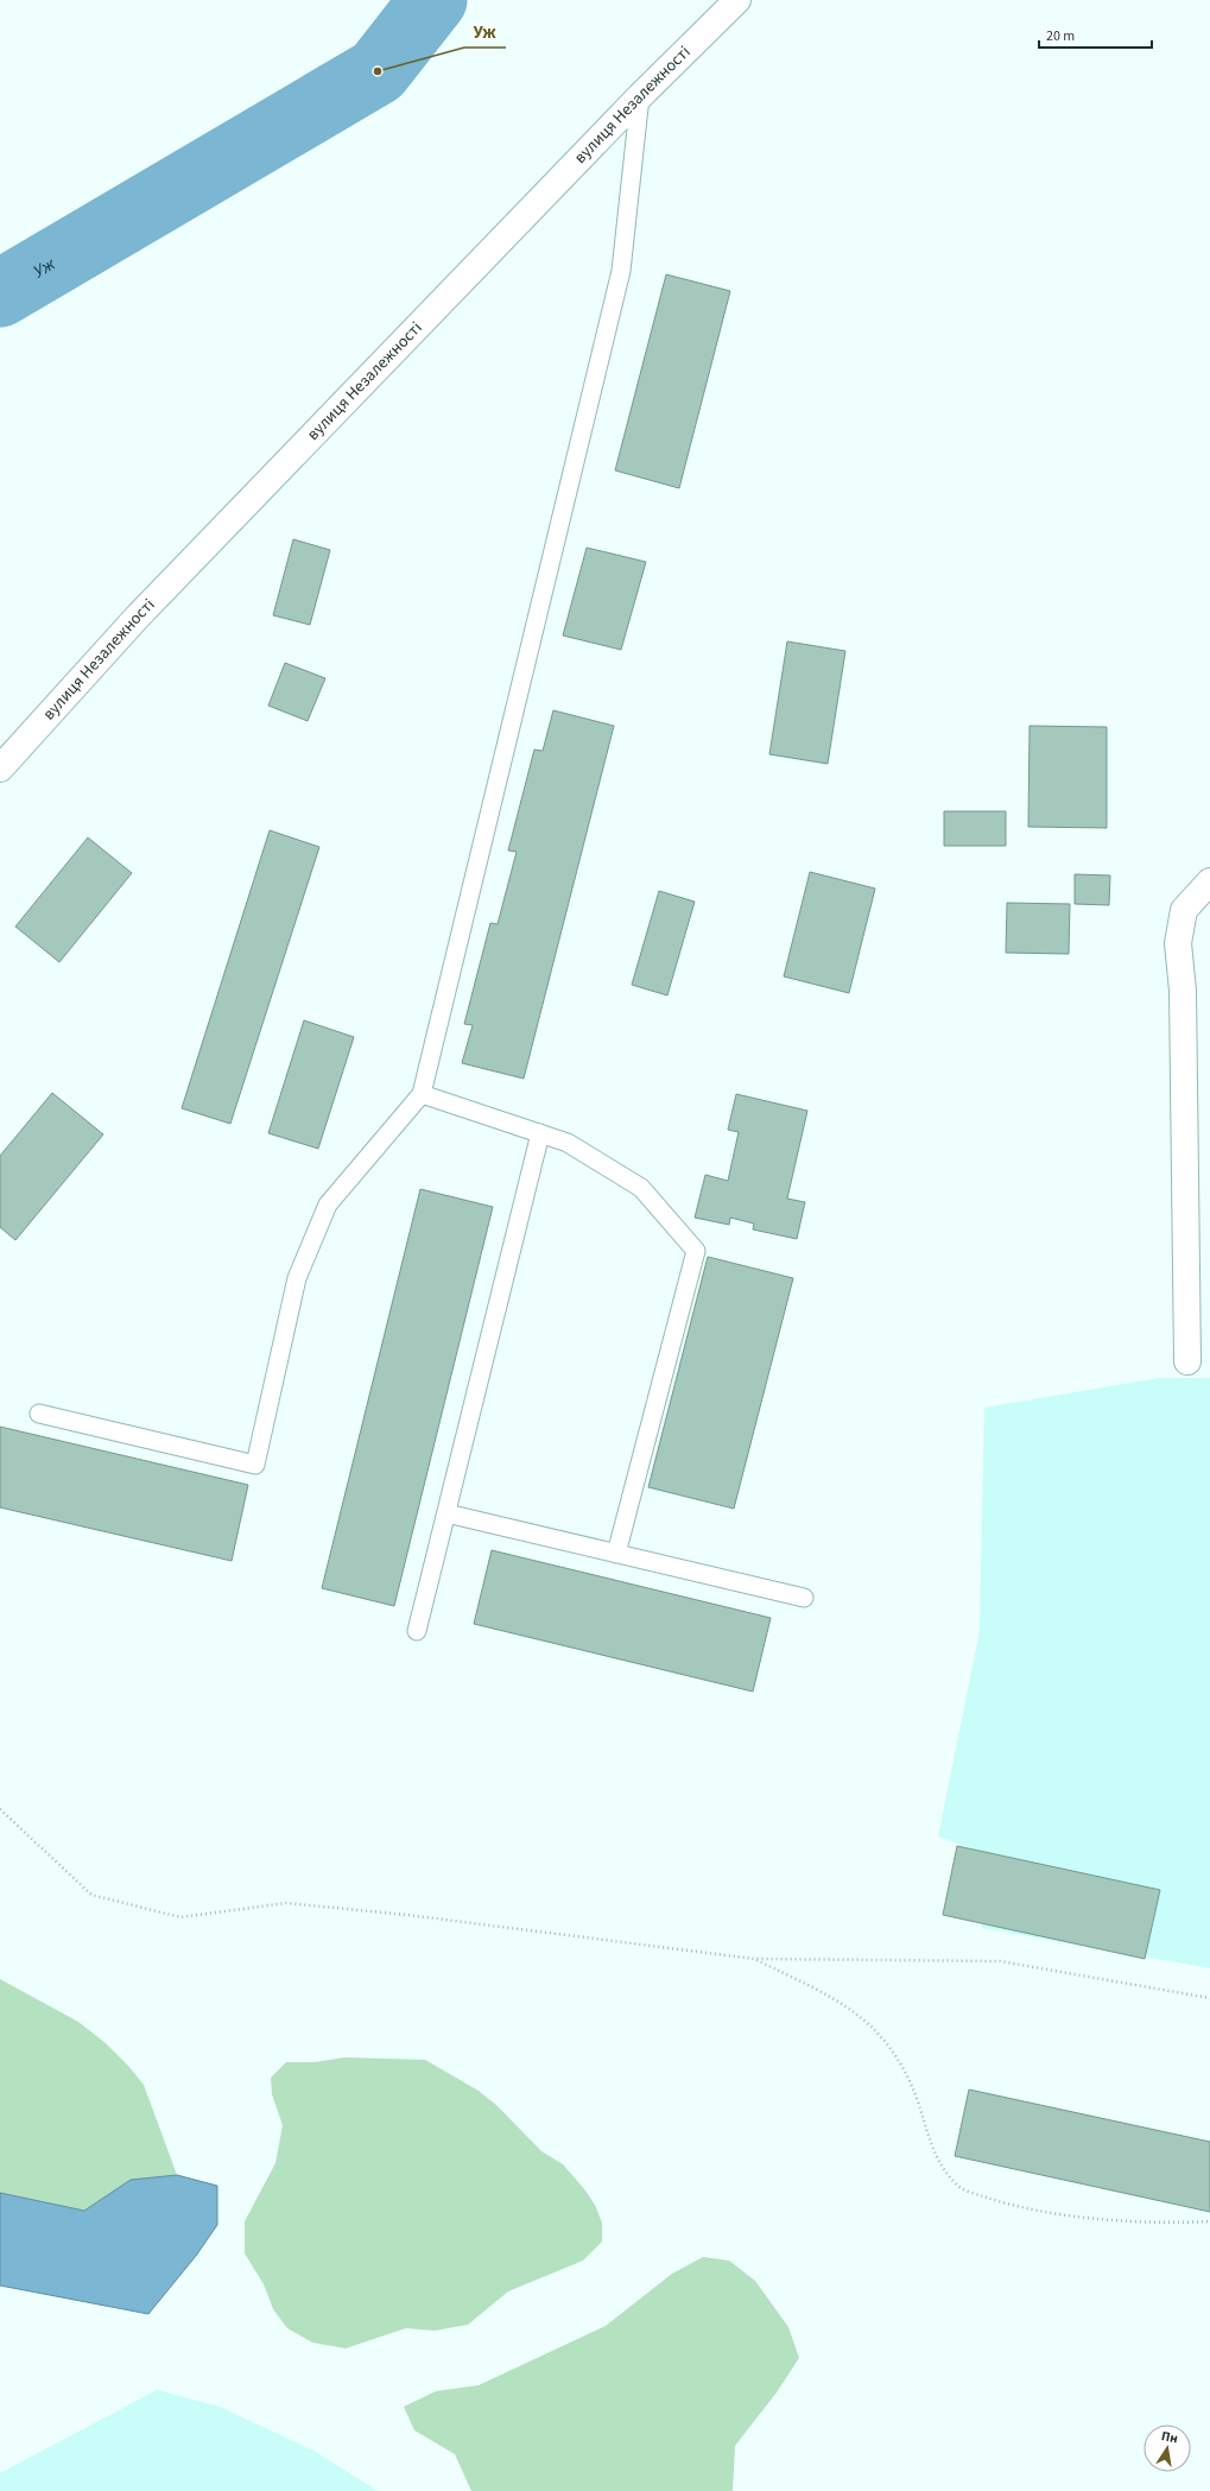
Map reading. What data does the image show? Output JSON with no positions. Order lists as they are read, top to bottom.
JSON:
{
  "streets": {
    "street": ["вулиця Незалежності"]
  },
  "water": ["Уж"],
  "places": ["Уж"],
  "scale_bar": "20 m",
  "north": "top"
}
